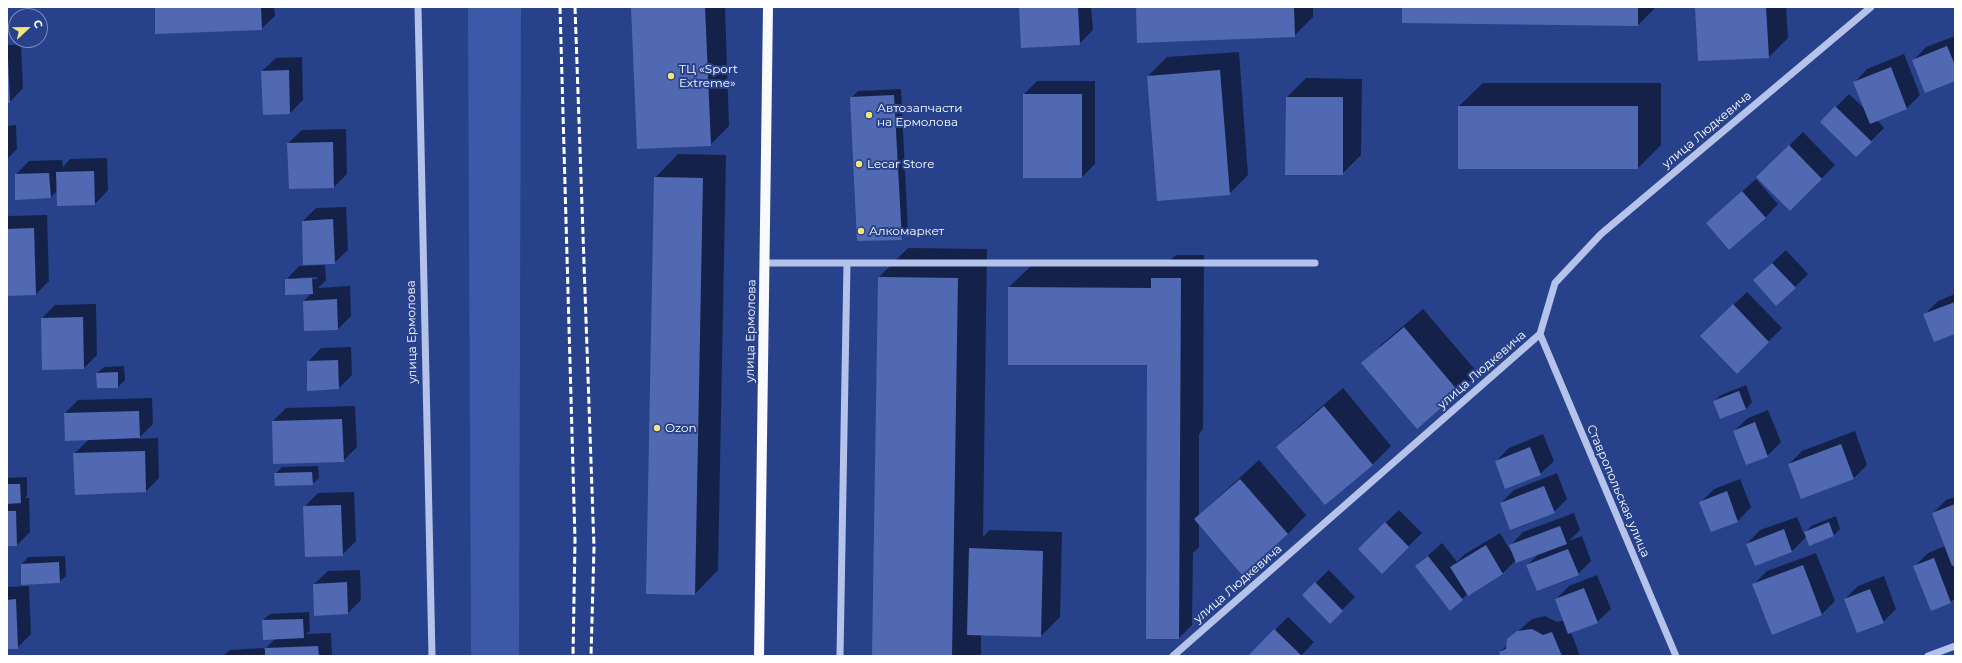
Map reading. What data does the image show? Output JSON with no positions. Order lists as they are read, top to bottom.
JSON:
{
  "streets": {
    "main road": ["улица Ермолова"],
    "street": ["улица Людкевича", "Ставропольская улица"]
  },
  "crossings": [
    ["улица Людкевича", "Ставропольская улица"]
  ],
  "places": [
    "ТЦ «Sport Extreme»",
    "Автозапчасти на Ермолова",
    "Lecar Store",
    "Алкомаркет",
    "Ozon"
  ],
  "north": "right"
}
